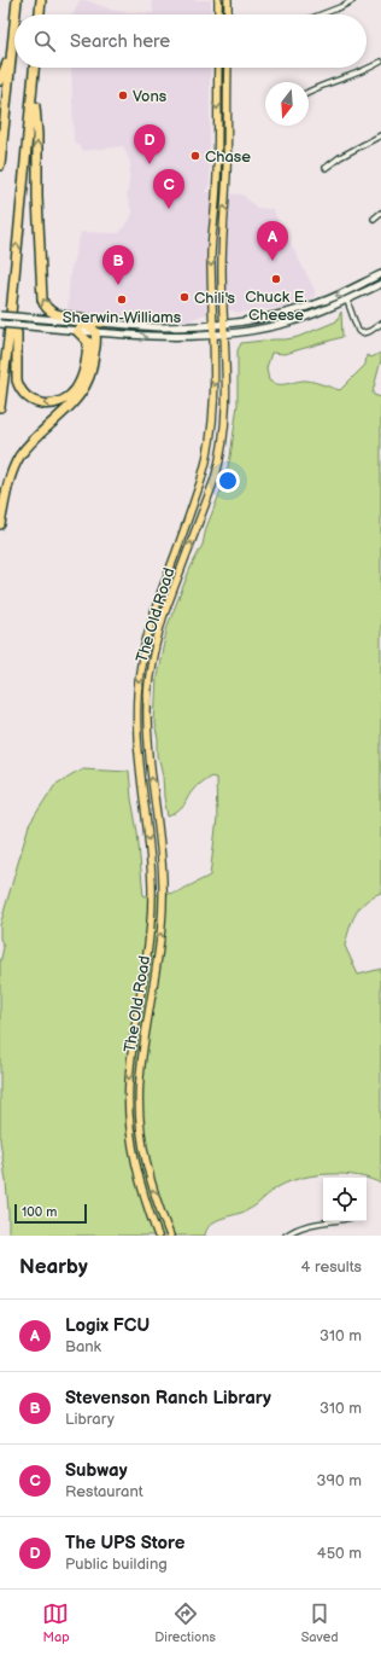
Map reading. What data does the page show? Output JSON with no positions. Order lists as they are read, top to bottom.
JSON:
{
  "streets": {
    "main road": ["The Old Road"]
  },
  "places": [
    "Vons",
    "Chase",
    "Chuck E. Cheese",
    "Chili's",
    "Sherwin-Williams"
  ],
  "scale_bar": "100 m",
  "north": "bottom",
  "page": {
    "search": "Search here",
    "pins": [
      "D",
      "C",
      "A",
      "B"
    ],
    "scale": "100 m",
    "heading": ["Nearby", "4 results"],
    "list": [
      {
        "mark": "A",
        "name": "Logix FCU",
        "note": "Bank",
        "value": "310 m"
      },
      {
        "mark": "B",
        "name": "Stevenson Ranch Library",
        "note": "Library",
        "value": "310 m"
      },
      {
        "mark": "C",
        "name": "Subway",
        "note": "Restaurant",
        "value": "390 m"
      },
      {
        "mark": "D",
        "name": "The UPS Store",
        "note": "Public building",
        "value": "450 m"
      }
    ],
    "nav": ["Map", "Directions", "Saved"]
  }
}
